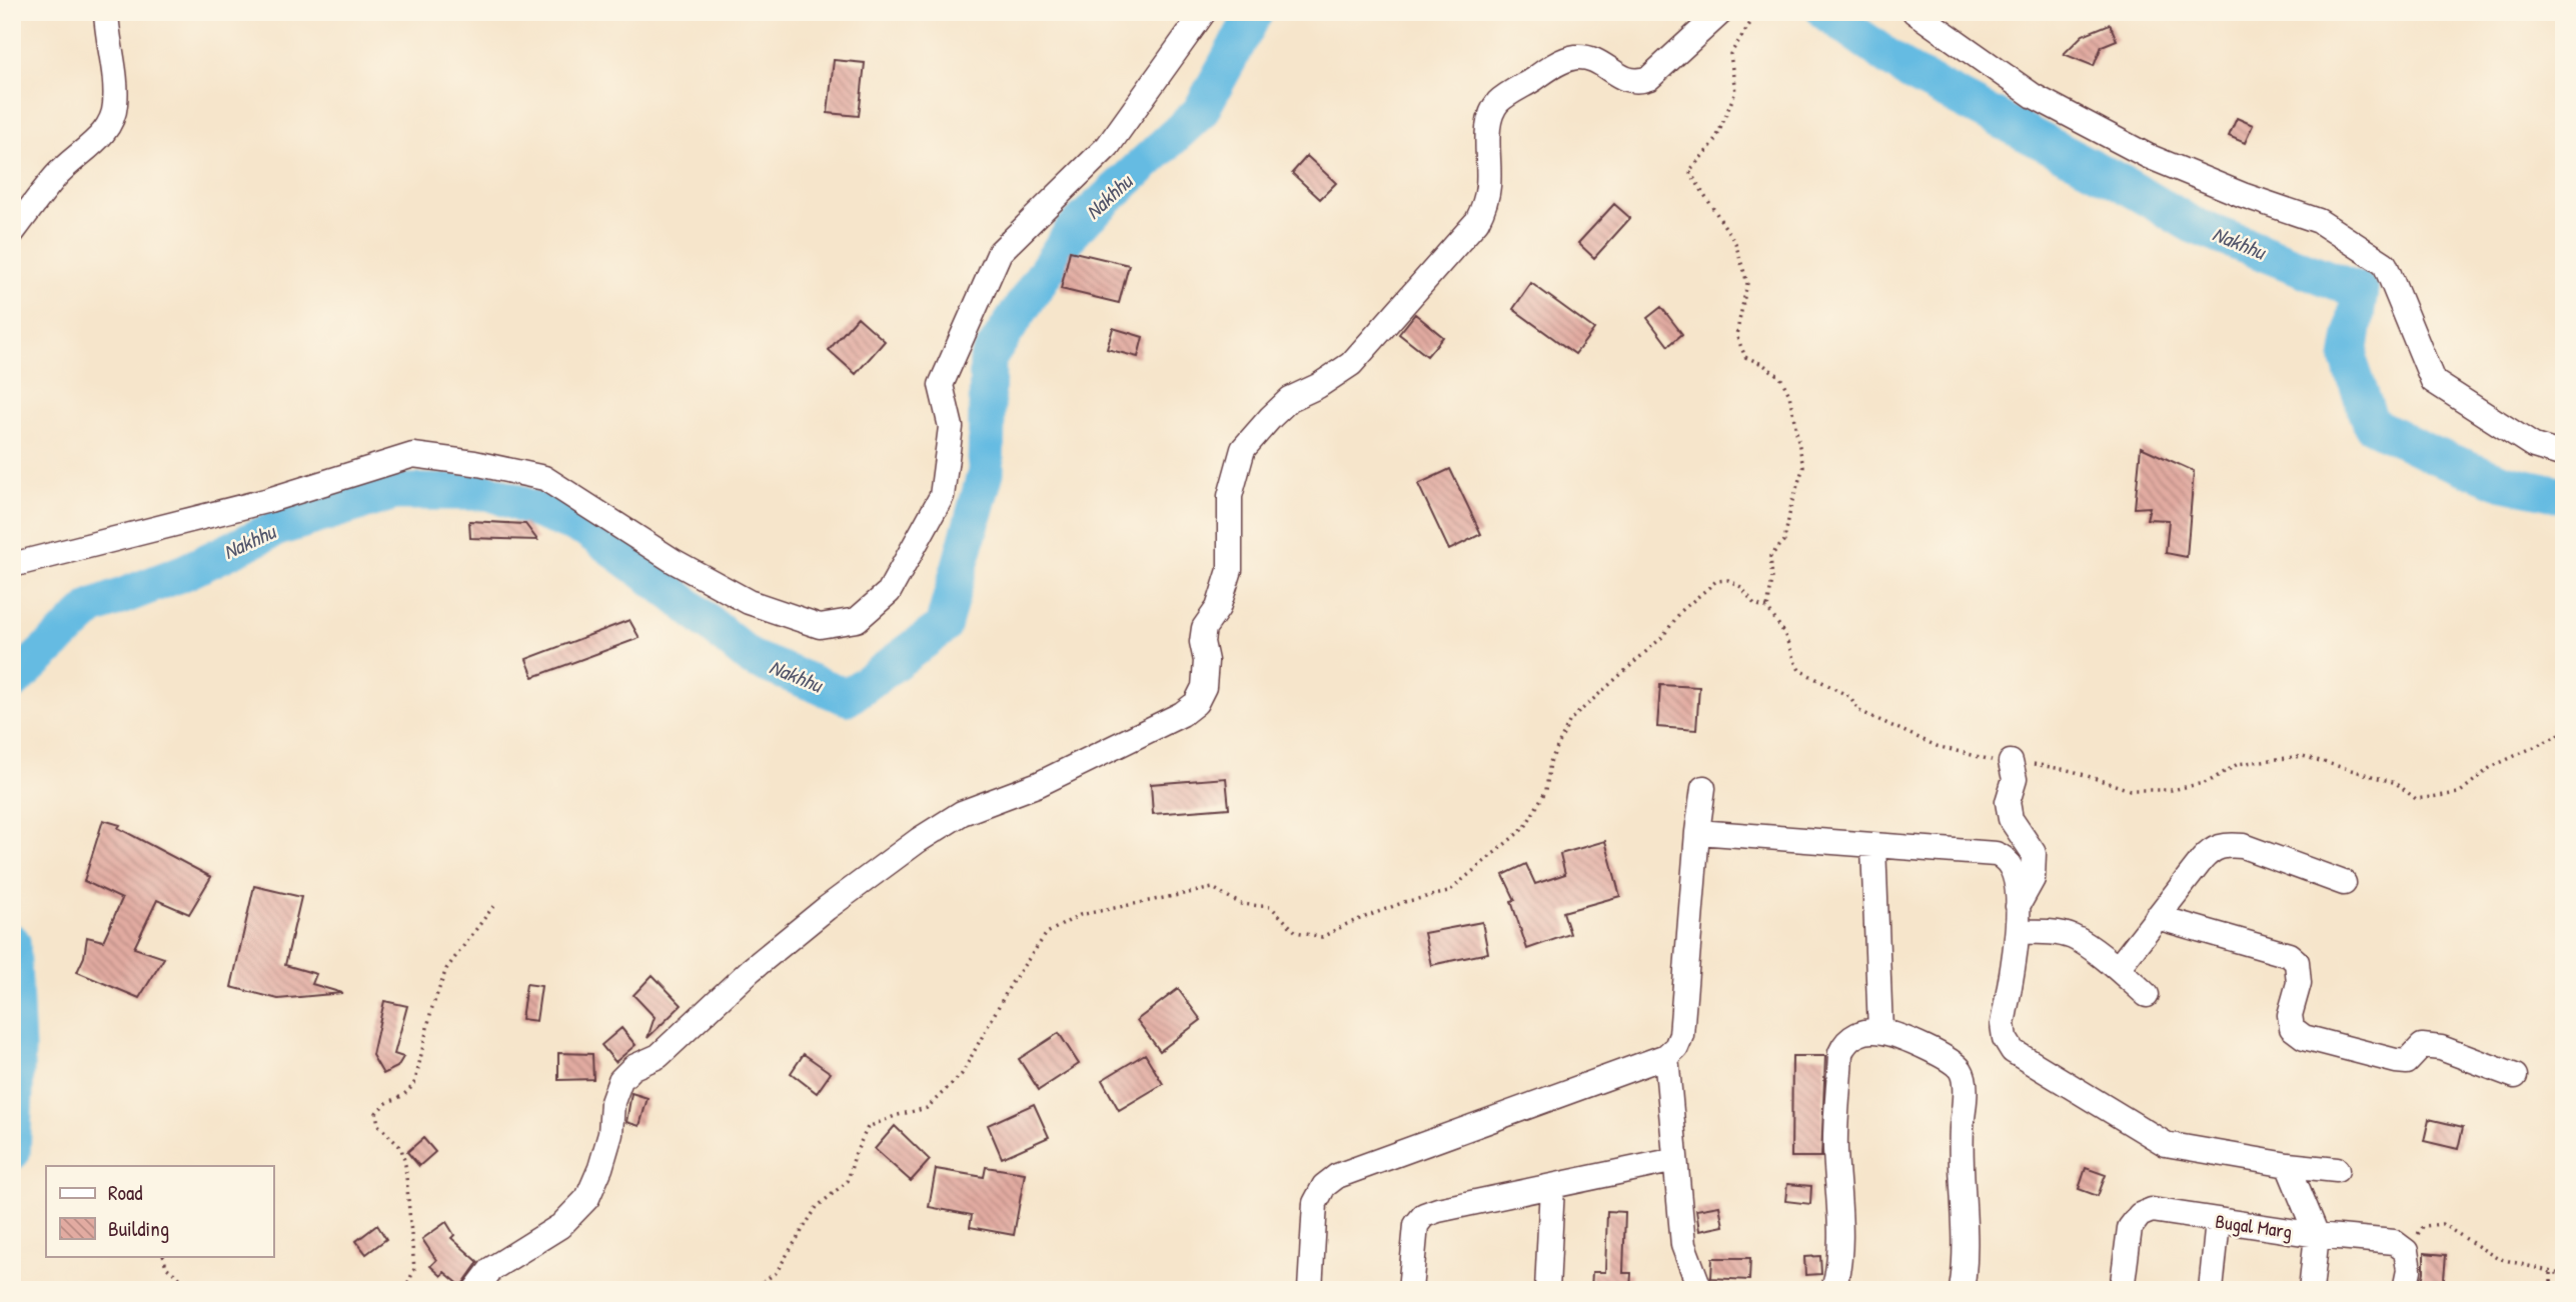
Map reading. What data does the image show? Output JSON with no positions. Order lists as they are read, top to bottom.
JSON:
{
  "streets": {
    "street": ["Bugal Marg"]
  },
  "water": ["Nakhhu"],
  "legend": ["Road", "Building"]
}
